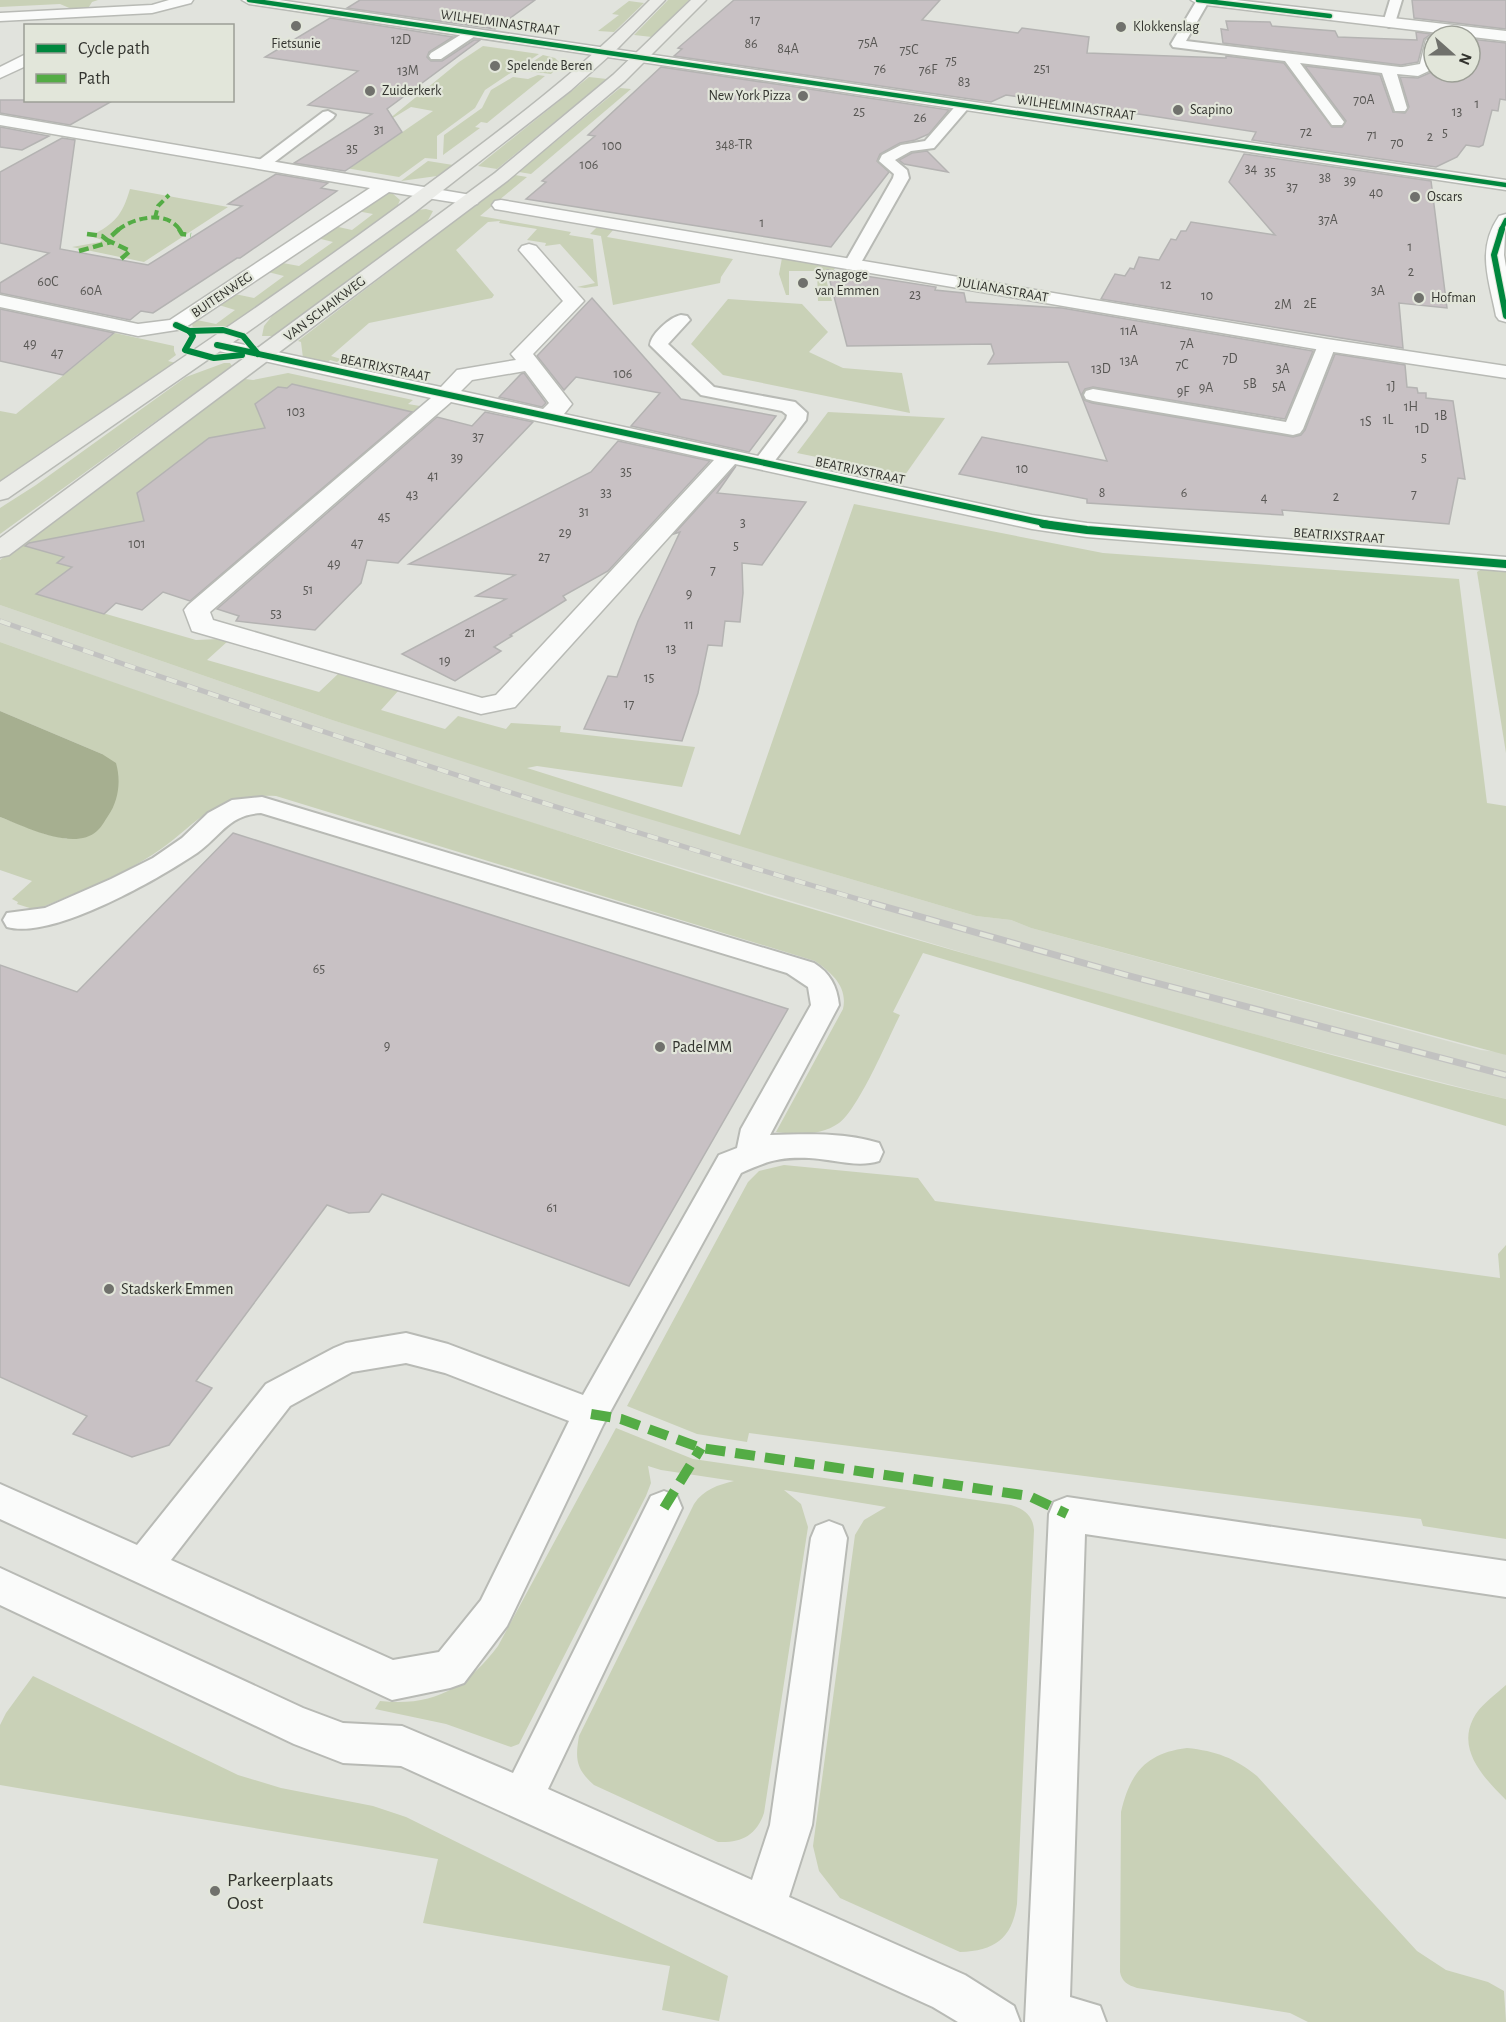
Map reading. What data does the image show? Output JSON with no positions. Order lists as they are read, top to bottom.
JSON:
{
  "streets": {
    "street": [
      "WILHELMINASTRAAT",
      "JULIANASTRAAT",
      "BUITENWEG",
      "VAN SCHAIKWEG",
      "BEATRIXSTRAAT"
    ]
  },
  "crossings": [
    ["WILHELMINASTRAAT", "VAN SCHAIKWEG"],
    ["VAN SCHAIKWEG", "BEATRIXSTRAAT"]
  ],
  "places": [
    "Fietsunie",
    "Klokkenslag",
    "Spelende Beren",
    "Zuiderkerk",
    "New York Pizza",
    "Scapino",
    "Oscars",
    "Synagoge van Emmen",
    "Hofman",
    "PadelMM",
    "Stadskerk Emmen",
    "Parkeerplaats Oost"
  ],
  "house_numbers": [
    "17",
    "12D",
    "75A",
    "86",
    "84A",
    "75C",
    "75",
    "76",
    "251",
    "76F",
    "13M",
    "83",
    "70A",
    "1",
    "25",
    "13",
    "26",
    "31",
    "72",
    "5",
    "71",
    "2",
    "70",
    "348-TR",
    "100",
    "35",
    "106",
    "34",
    "35",
    "38",
    "39",
    "37",
    "40",
    "37A",
    "1",
    "1",
    "2",
    "60C",
    "12",
    "60A",
    "3A",
    "23",
    "10",
    "2E",
    "2M",
    "11A",
    "49",
    "7A",
    "47",
    "7D",
    "13A",
    "7C",
    "13D",
    "3A",
    "106",
    "5B",
    "5A",
    "1J",
    "9A",
    "9F",
    "1H",
    "103",
    "1B",
    "1L",
    "1S",
    "1D",
    "37",
    "39",
    "5",
    "10",
    "35",
    "41",
    "33",
    "8",
    "6",
    "7",
    "43",
    "2",
    "4",
    "31",
    "45",
    "3",
    "29",
    "47",
    "101",
    "5",
    "27",
    "49",
    "7",
    "51",
    "9",
    "53",
    "11",
    "21",
    "13",
    "19",
    "15",
    "17",
    "65",
    "9",
    "61"
  ],
  "legend": ["Cycle path", "Path"],
  "north": "right"
}
